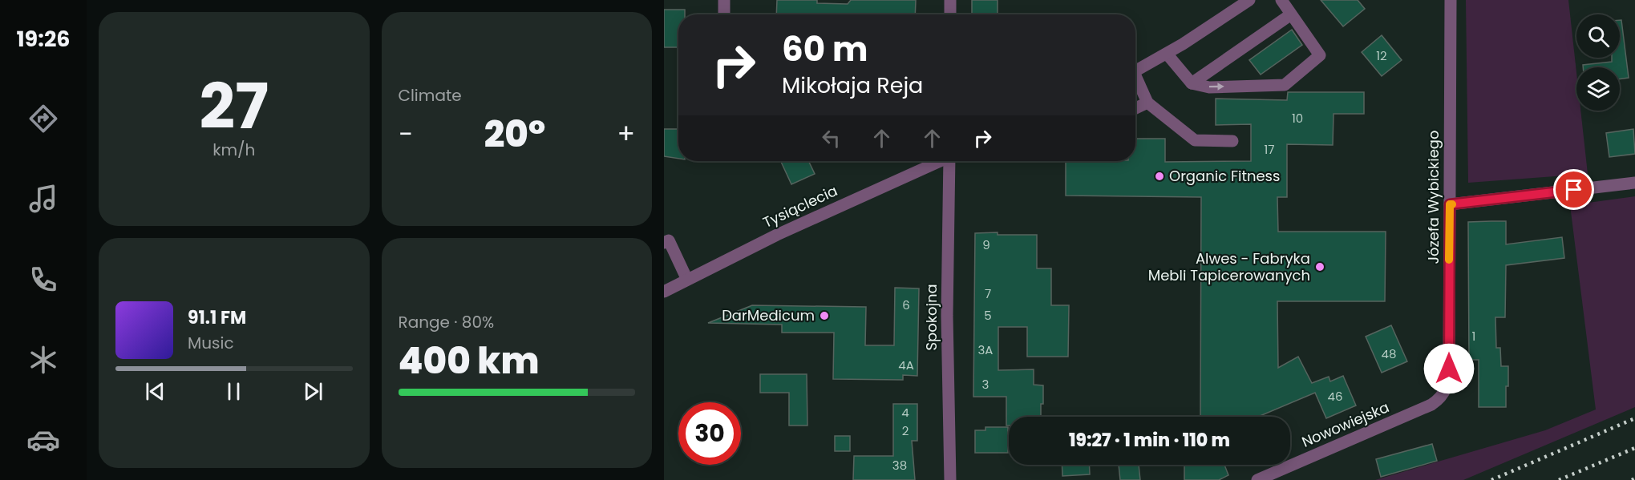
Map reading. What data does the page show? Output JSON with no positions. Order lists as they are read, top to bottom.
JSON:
{
  "streets": {
    "street": [
      "Józefa Wybickiego",
      "Tysiąclecia",
      "Spokojna",
      "Nowowiejska"
    ]
  },
  "crossings": [
    ["Józefa Wybickiego", "Nowowiejska"]
  ],
  "places": ["Organic Fitness", "Alwes - Fabryka Mebli Tapicerowanych", "DarMedicum"],
  "house_numbers": [
    "12",
    "10",
    "17",
    "9",
    "7",
    "6",
    "5",
    "1",
    "3A",
    "48",
    "4A",
    "3",
    "46",
    "4",
    "2",
    "38"
  ],
  "page": {
    "tabs": "19:26",
    "tile": [
      ["27", "km/h"],
      "Climate",
      ["Range · 80%", "400 km"]
    ],
    "turn": ["60 m", "Mikołaja Reja"],
    "heat": ["−", "20°", "+"],
    "song": ["91.1 FM", "Music"],
    "limit": "30",
    "trip": "19:27 · 1 min · 110 m"
  }
}
